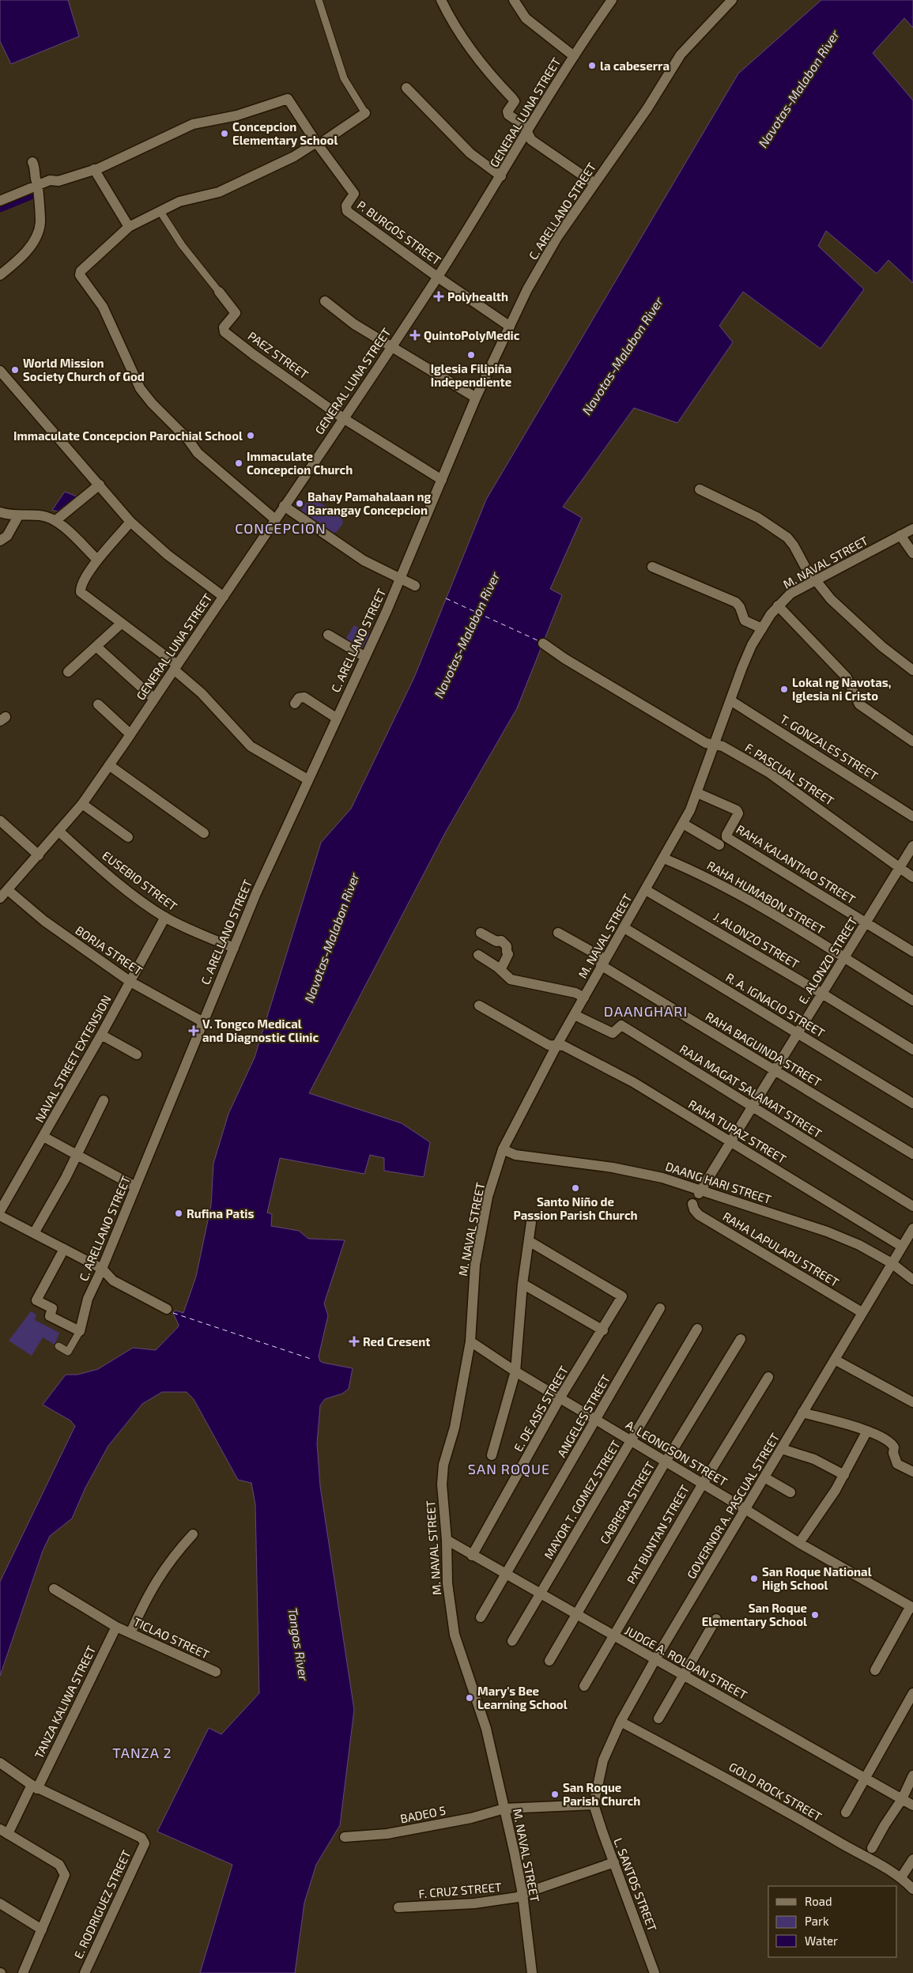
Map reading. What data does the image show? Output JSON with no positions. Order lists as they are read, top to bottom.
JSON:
{
  "streets": {
    "street": [
      "GENERAL LUNA STREET",
      "C. ARELLANO STREET",
      "P. BURGOS STREET",
      "PAEZ STREET",
      "M. NAVAL STREET",
      "T. GONZALES STREET",
      "F. PASCUAL STREET",
      "RAHA KALANTIAO STREET",
      "EUSEBIO STREET",
      "RAHA HUMABON STREET",
      "J. ALONZO STREET",
      "BORJA STREET",
      "E. ALONZO STREET",
      "R. A. IGNACIO STREET",
      "RAHA BAGUINDA STREET",
      "NAVAL STREET EXTENSION",
      "RAJA MAGAT SALAMAT STREET",
      "RAHA TUPAZ STREET",
      "DAANG HARI STREET",
      "RAHA LAPULAPU STREET",
      "E. DE ASIS STREET",
      "ANGELES STREET",
      "A. LEONGSON STREET",
      "MAYOR T. GOMEZ STREET",
      "CABRERA STREET",
      "GOVERNOR A. PASCUAL STREET",
      "PAT BUNTAN STREET",
      "TICLAO STREET",
      "JUDGE A. ROLDAN STREET",
      "TANZA KALIWA STREET",
      "GOLD ROCK STREET",
      "BADEO 5",
      "L. SANTOS STREET",
      "F. CRUZ STREET",
      "E. RODRIGUEZ STREET"
    ]
  },
  "crossings": [
    ["GENERAL LUNA STREET", "P. BURGOS STREET"],
    ["GENERAL LUNA STREET", "PAEZ STREET"],
    ["GENERAL LUNA STREET", "EUSEBIO STREET"],
    ["GENERAL LUNA STREET", "BORJA STREET"],
    ["C. ARELLANO STREET", "P. BURGOS STREET"],
    ["C. ARELLANO STREET", "PAEZ STREET"],
    ["C. ARELLANO STREET", "EUSEBIO STREET"],
    ["C. ARELLANO STREET", "BORJA STREET"],
    ["M. NAVAL STREET", "T. GONZALES STREET"],
    ["M. NAVAL STREET", "F. PASCUAL STREET"],
    ["M. NAVAL STREET", "RAHA KALANTIAO STREET"],
    ["M. NAVAL STREET", "RAHA HUMABON STREET"],
    ["M. NAVAL STREET", "J. ALONZO STREET"],
    ["M. NAVAL STREET", "R. A. IGNACIO STREET"],
    ["M. NAVAL STREET", "RAHA BAGUINDA STREET"],
    ["M. NAVAL STREET", "RAJA MAGAT SALAMAT STREET"],
    ["M. NAVAL STREET", "RAHA TUPAZ STREET"],
    ["M. NAVAL STREET", "DAANG HARI STREET"],
    ["M. NAVAL STREET", "A. LEONGSON STREET"],
    ["M. NAVAL STREET", "JUDGE A. ROLDAN STREET"],
    ["M. NAVAL STREET", "BADEO 5"],
    ["M. NAVAL STREET", "F. CRUZ STREET"],
    ["F. PASCUAL STREET", "E. ALONZO STREET"],
    ["RAHA KALANTIAO STREET", "E. ALONZO STREET"],
    ["EUSEBIO STREET", "NAVAL STREET EXTENSION"],
    ["RAHA HUMABON STREET", "E. ALONZO STREET"],
    ["J. ALONZO STREET", "E. ALONZO STREET"],
    ["BORJA STREET", "NAVAL STREET EXTENSION"],
    ["E. ALONZO STREET", "R. A. IGNACIO STREET"],
    ["E. ALONZO STREET", "RAHA BAGUINDA STREET"],
    ["E. ALONZO STREET", "RAJA MAGAT SALAMAT STREET"],
    ["E. ALONZO STREET", "RAHA TUPAZ STREET"],
    ["E. ALONZO STREET", "DAANG HARI STREET"],
    ["RAHA TUPAZ STREET", "GOVERNOR A. PASCUAL STREET"],
    ["DAANG HARI STREET", "GOVERNOR A. PASCUAL STREET"],
    ["RAHA LAPULAPU STREET", "GOVERNOR A. PASCUAL STREET"],
    ["E. DE ASIS STREET", "A. LEONGSON STREET"],
    ["E. DE ASIS STREET", "JUDGE A. ROLDAN STREET"],
    ["ANGELES STREET", "A. LEONGSON STREET"],
    ["ANGELES STREET", "JUDGE A. ROLDAN STREET"],
    ["A. LEONGSON STREET", "MAYOR T. GOMEZ STREET"],
    ["A. LEONGSON STREET", "CABRERA STREET"],
    ["A. LEONGSON STREET", "GOVERNOR A. PASCUAL STREET"],
    ["A. LEONGSON STREET", "PAT BUNTAN STREET"],
    ["MAYOR T. GOMEZ STREET", "JUDGE A. ROLDAN STREET"],
    ["CABRERA STREET", "JUDGE A. ROLDAN STREET"],
    ["GOVERNOR A. PASCUAL STREET", "JUDGE A. ROLDAN STREET"],
    ["GOVERNOR A. PASCUAL STREET", "GOLD ROCK STREET"],
    ["GOVERNOR A. PASCUAL STREET", "BADEO 5"],
    ["GOVERNOR A. PASCUAL STREET", "L. SANTOS STREET"],
    ["PAT BUNTAN STREET", "JUDGE A. ROLDAN STREET"],
    ["TICLAO STREET", "TANZA KALIWA STREET"],
    ["TANZA KALIWA STREET", "E. RODRIGUEZ STREET"],
    ["BADEO 5", "L. SANTOS STREET"],
    ["L. SANTOS STREET", "F. CRUZ STREET"]
  ],
  "districts": [
    "CONCEPCION",
    "DAANGHARI",
    "SAN ROQUE",
    "TANZA 2"
  ],
  "water": ["Navotas-Malabon River", "Tangos River"],
  "places": {
    "other": [
      "la cabeserra",
      "Concepcion Elementary School",
      "Iglesia Filipiña Independiente",
      "World Mission Society Church of God",
      "Immaculate Concepcion Parochial School",
      "Immaculate Concepcion Church",
      "Bahay Pamahalaan ng Barangay Concepcion",
      "Lokal ng Navotas, Iglesia ni Cristo",
      "Santo Niño de Passion Parish Church",
      "Rufina Patis",
      "San Roque National High School",
      "San Roque Elementary School",
      "Mary's Bee Learning School",
      "San Roque Parish Church"
    ],
    "health": [
      "Polyhealth",
      "QuintoPolyMedic",
      "V. Tongco Medical and Diagnostic Clinic",
      "Red Cresent"
    ]
  },
  "legend": ["Road", "Park", "Water"]
}
